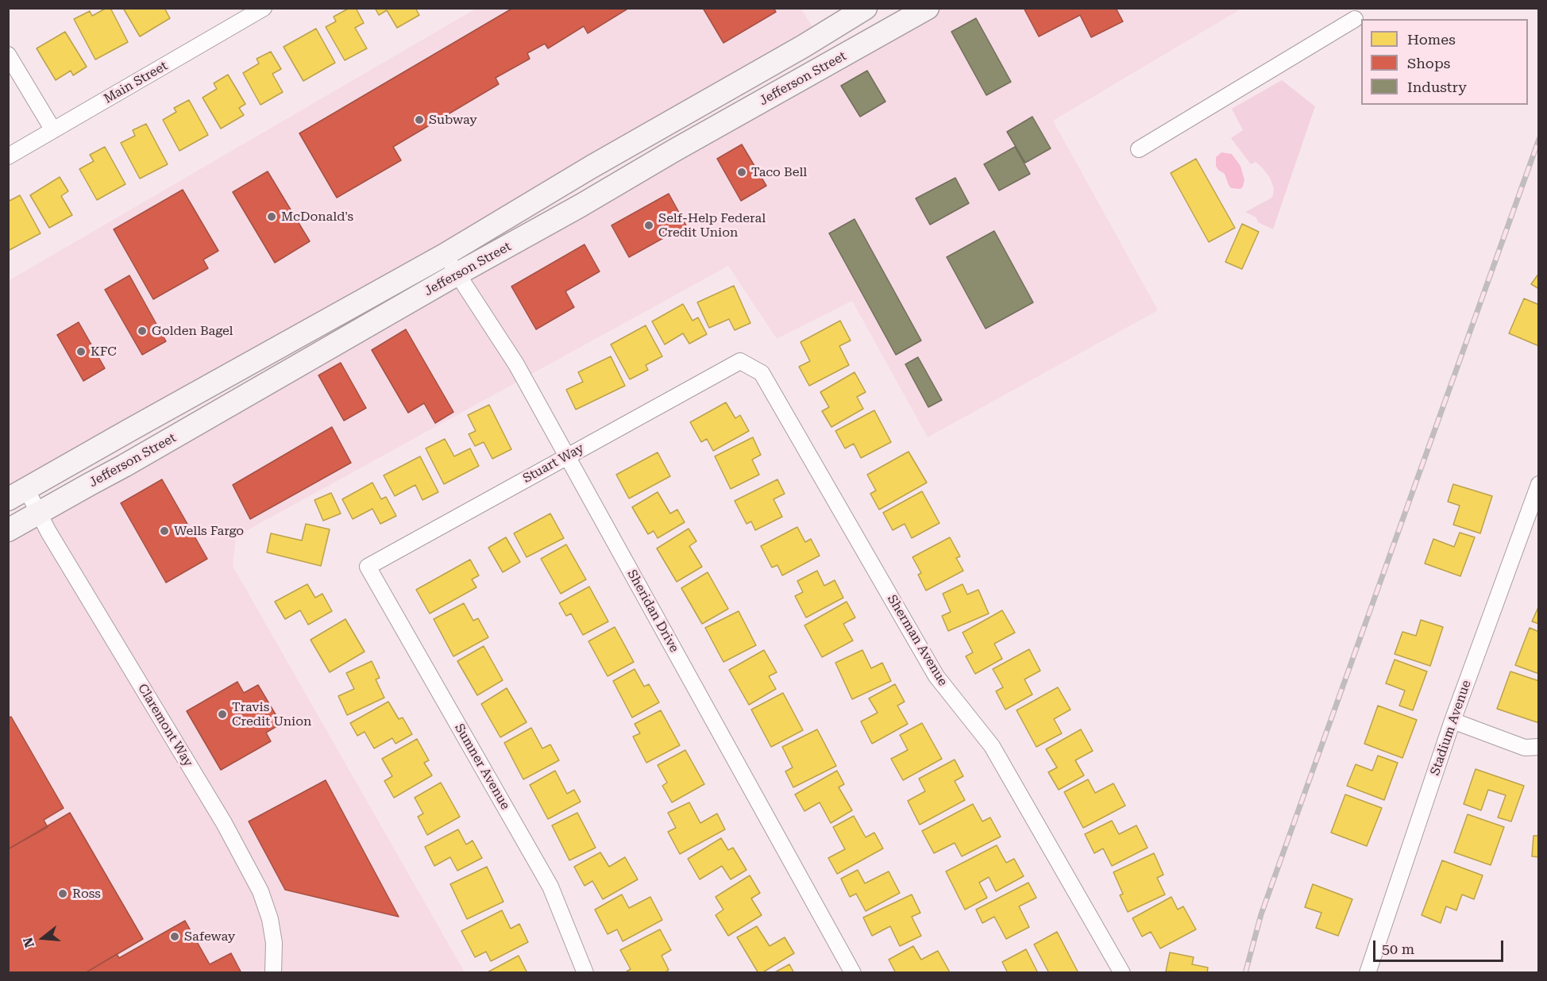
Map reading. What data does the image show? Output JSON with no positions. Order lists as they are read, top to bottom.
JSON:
{
  "streets": {
    "main road": ["Jefferson Street"],
    "street": [
      "Main Street",
      "Stuart Way",
      "Sheridan Drive",
      "Sherman Avenue",
      "Claremont Way",
      "Stadium Avenue",
      "Sumner Avenue"
    ]
  },
  "crossings": [
    ["Jefferson Street", "Sheridan Drive"],
    ["Jefferson Street", "Claremont Way"],
    ["Stuart Way", "Sheridan Drive"],
    ["Stuart Way", "Sherman Avenue"],
    ["Stuart Way", "Sumner Avenue"]
  ],
  "places": [
    "Subway",
    "Taco Bell",
    "McDonald's",
    "Self-Help Federal Credit Union",
    "Golden Bagel",
    "KFC",
    "Wells Fargo",
    "Travis Credit Union",
    "Ross",
    "Safeway"
  ],
  "legend": ["Homes", "Shops", "Industry"],
  "scale_bar": "50 m",
  "north": "left"
}
